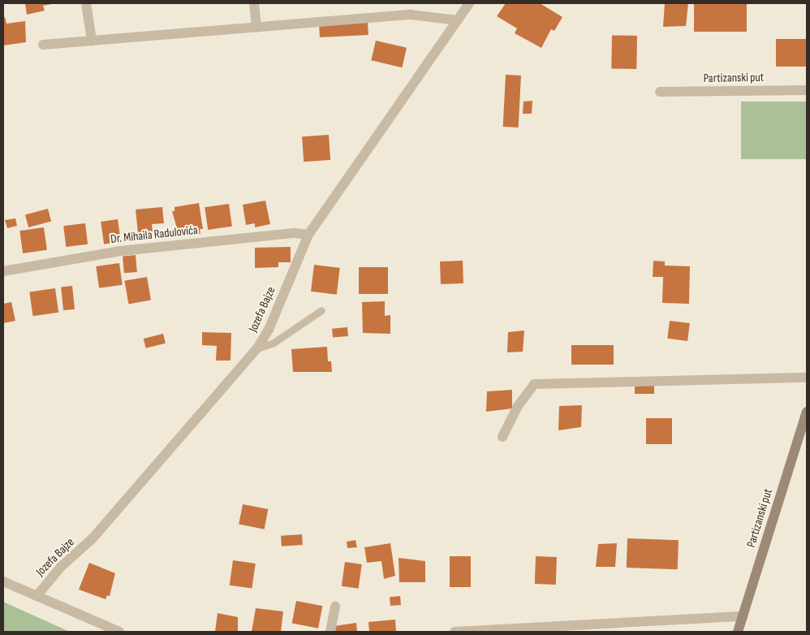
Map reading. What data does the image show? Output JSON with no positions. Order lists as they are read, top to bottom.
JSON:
{
  "streets": {
    "main road": ["Partizanski put"],
    "street": ["Dr. Mihaila Radulovića", "Jozefa Bajze"]
  },
  "crossings": [
    ["Dr. Mihaila Radulovića", "Jozefa Bajze"]
  ]
}
